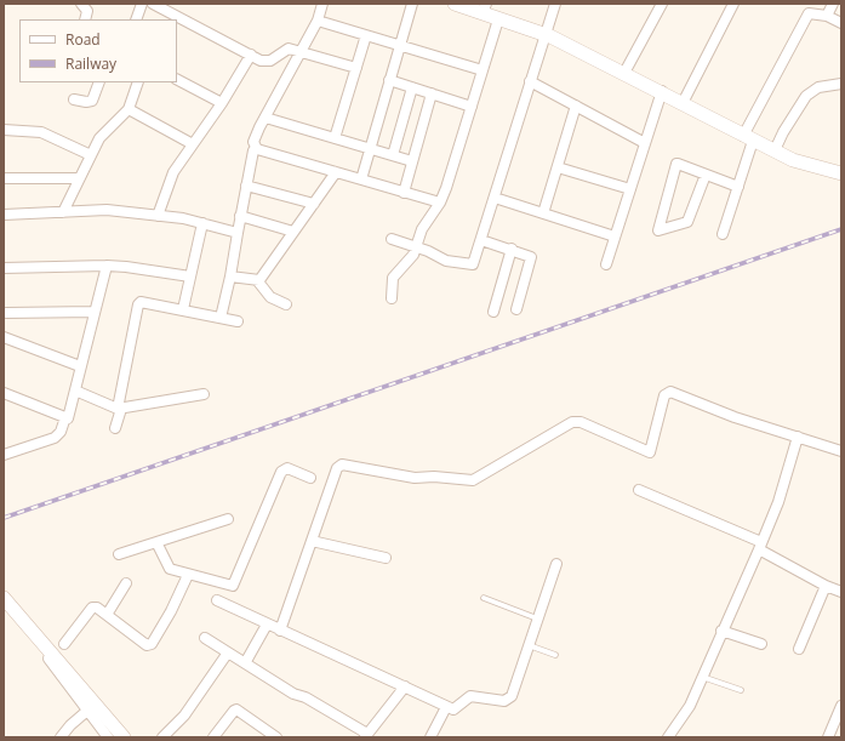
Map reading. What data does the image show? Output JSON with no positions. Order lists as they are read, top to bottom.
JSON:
{
  "legend": ["Road", "Railway"]
}
